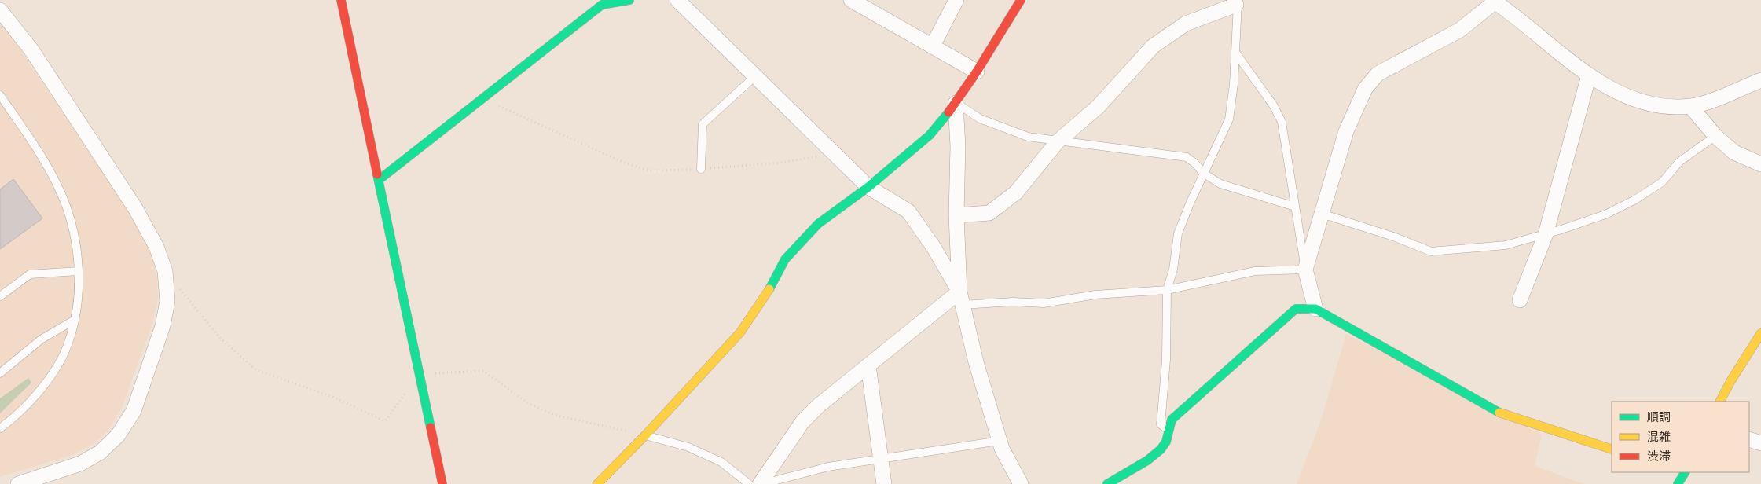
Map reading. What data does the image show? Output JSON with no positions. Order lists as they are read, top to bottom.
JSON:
{
  "legend": ["順調", "混雑", "渋滞"]
}
